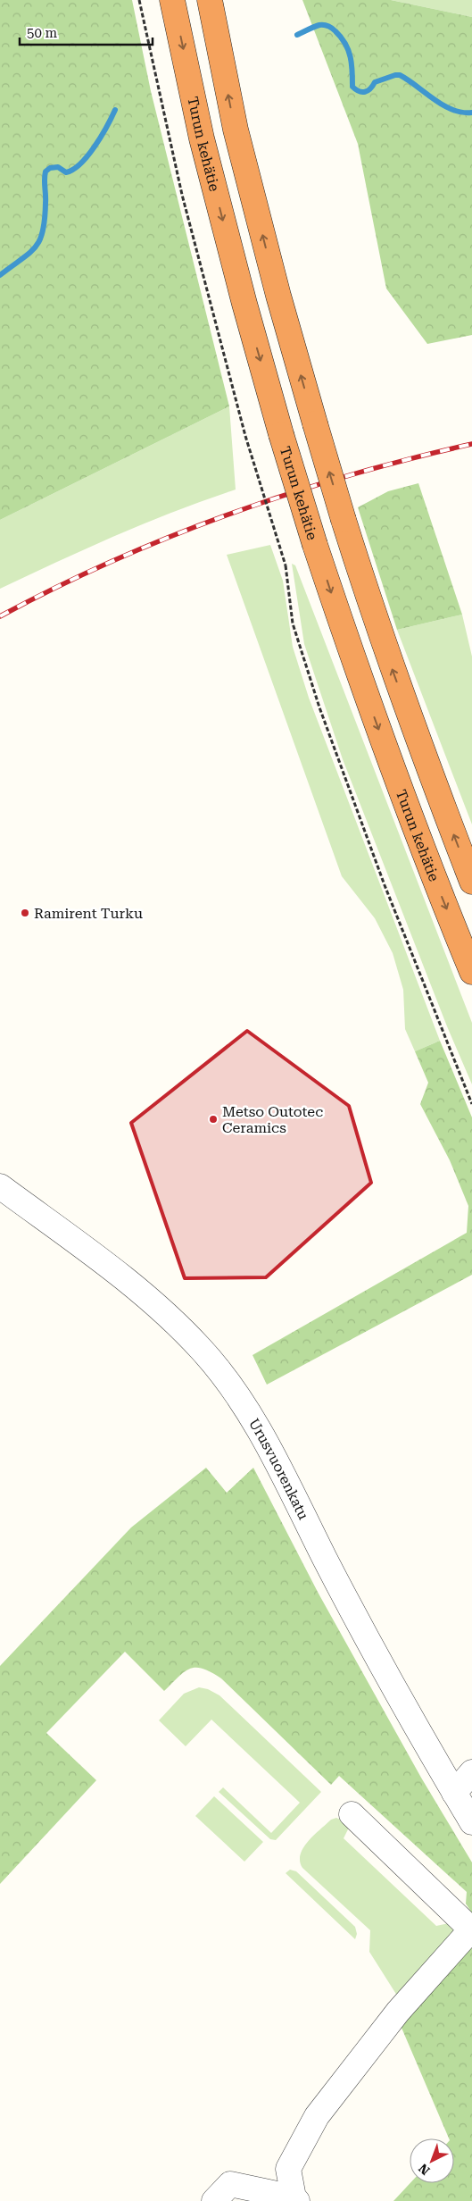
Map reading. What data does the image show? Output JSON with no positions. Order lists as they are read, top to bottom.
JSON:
{
  "streets": {
    "highway": ["Turun kehätie"],
    "street": ["Urusvuorenkatu"]
  },
  "places": ["Ramirent Turku", "Metso Outotec Ceramics"],
  "scale_bar": "50 m",
  "north": "bottom left"
}
